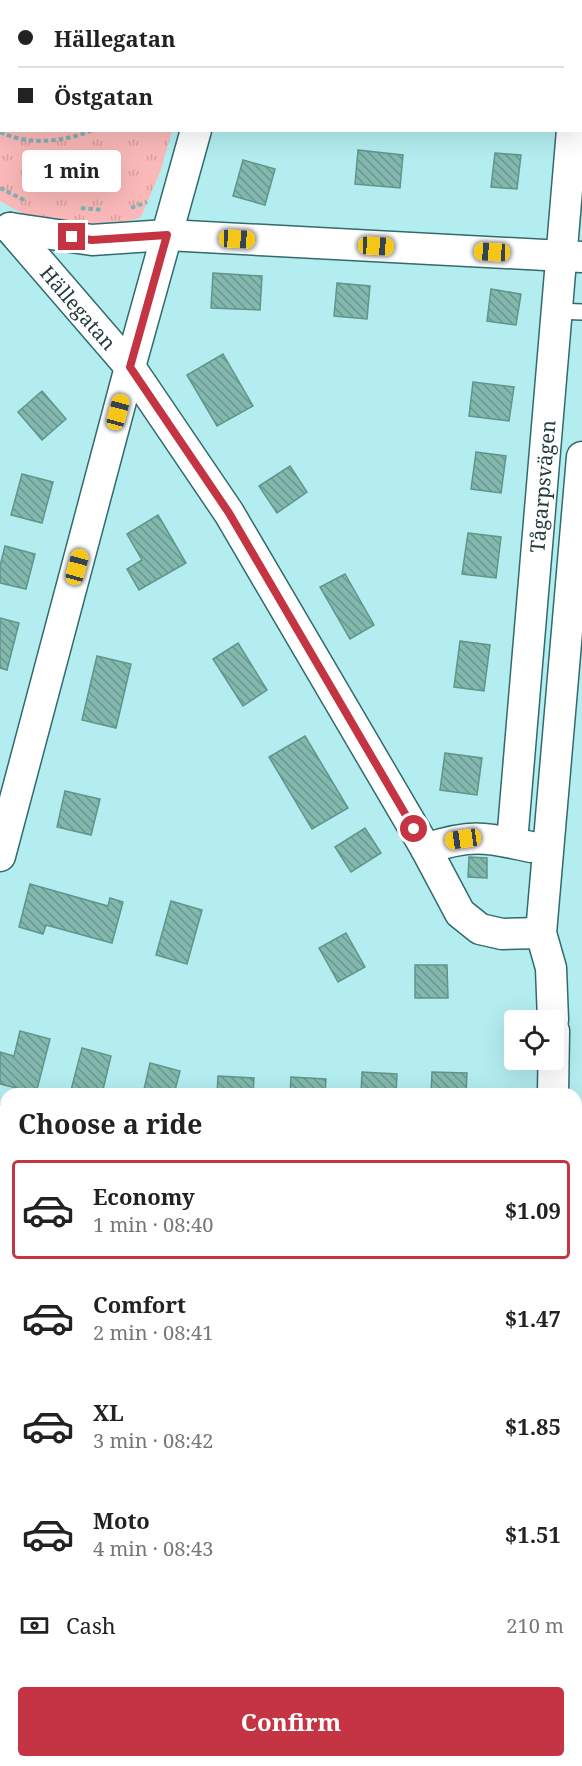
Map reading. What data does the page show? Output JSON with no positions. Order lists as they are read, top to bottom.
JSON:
{
  "streets": {
    "street": ["Hällegatan", "Tågarpsvägen"]
  },
  "crossings": [
    ["Hällegatan", "Tågarpsvägen"]
  ],
  "page": {
    "banner": ["Hällegatan", "Östgatan"],
    "bubble": "1 min",
    "heading": "Choose a ride",
    "list": [
      {
        "name": "Economy",
        "note": "1 min · 08:40",
        "value": "$1.09"
      },
      {
        "name": "Comfort",
        "note": "2 min · 08:41",
        "value": "$1.47"
      },
      {
        "name": "XL",
        "note": "3 min · 08:42",
        "value": "$1.85"
      },
      {
        "name": "Moto",
        "note": "4 min · 08:43",
        "value": "$1.51"
      }
    ],
    "pay": ["Cash", "210 m"],
    "buttons": "Confirm"
  }
}
